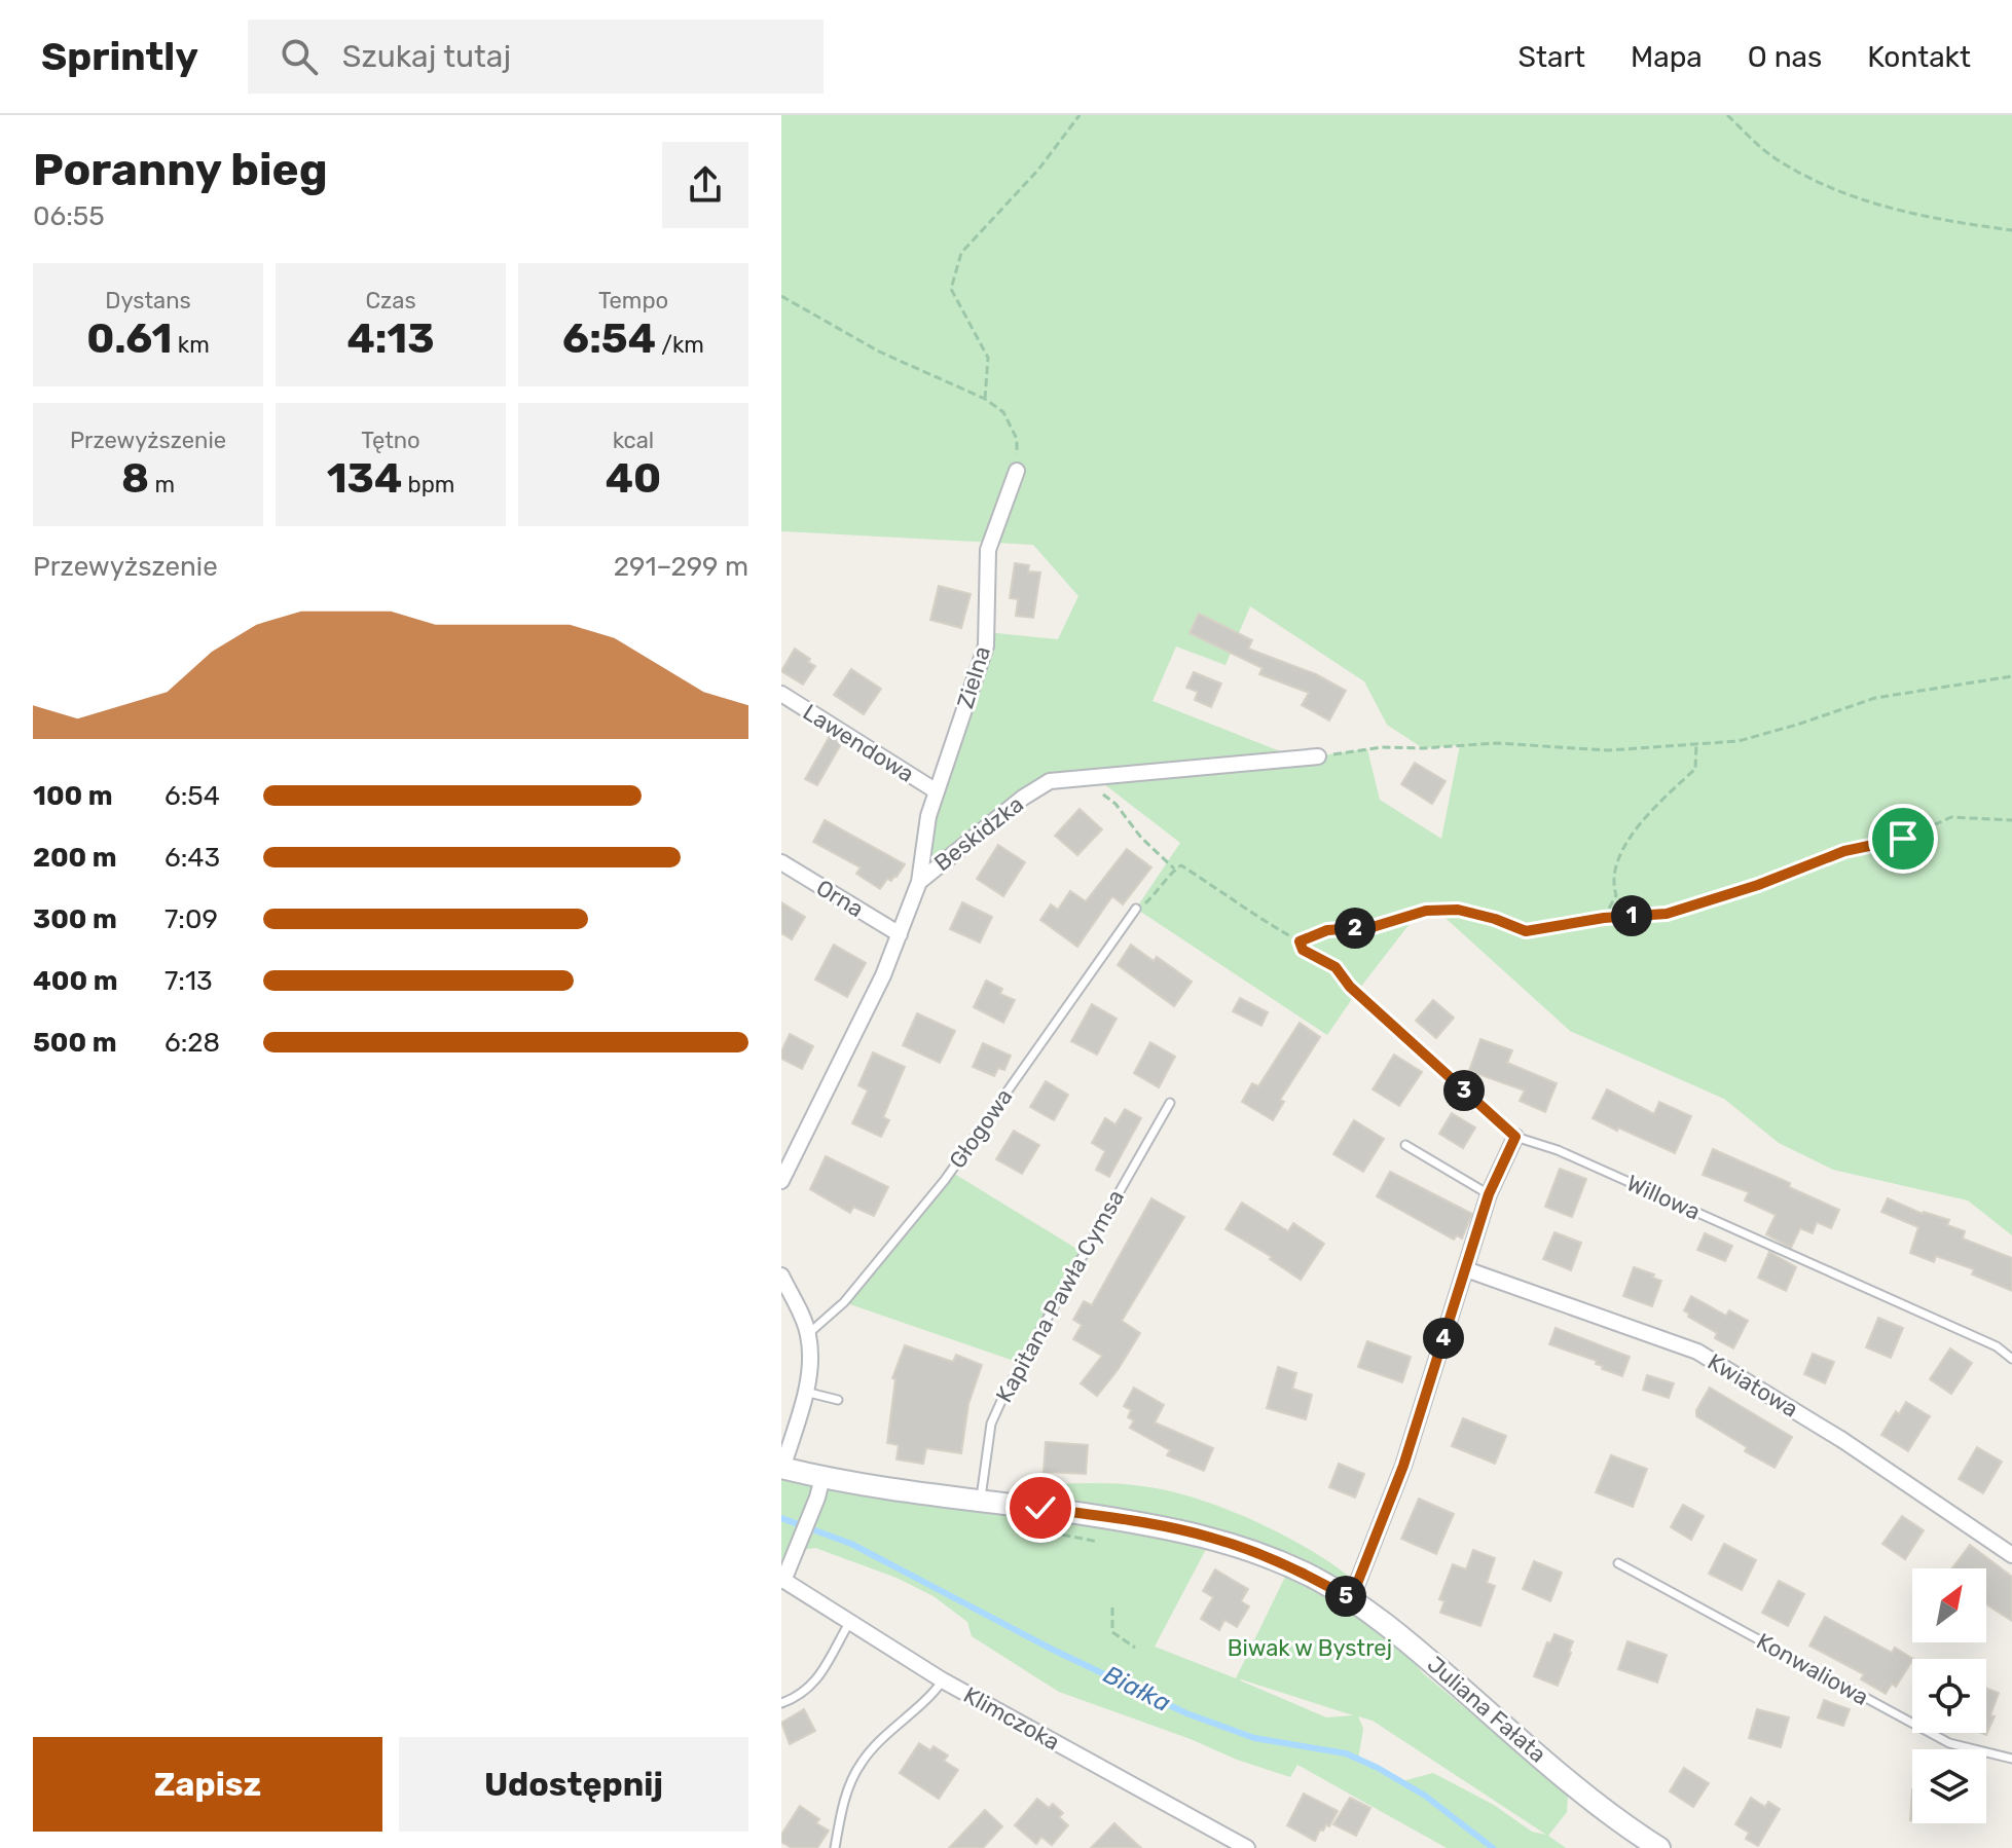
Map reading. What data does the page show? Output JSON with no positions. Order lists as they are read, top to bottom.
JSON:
{
  "streets": {
    "street": [
      "Zielna",
      "Lawendowa",
      "Beskidzka",
      "Orna",
      "Kwiatowa",
      "Juliana Fałata",
      "Klimczoka"
    ],
    "lane": [
      "Głogowa",
      "Willowa",
      "Kapitana Pawła Cymsa",
      "Konwaliowa"
    ]
  },
  "crossings": [
    ["Zielna", "Lawendowa"],
    ["Zielna", "Beskidzka"],
    ["Beskidzka", "Orna"],
    ["Kapitana Pawła Cymsa", "Juliana Fałata"]
  ],
  "water": ["Białka"],
  "parks": ["Biwak w Bystrej"],
  "north": "top right",
  "page": {
    "header": "Sprintly",
    "search": "Szukaj tutaj",
    "nav": [
      "Start",
      "Mapa",
      "O nas",
      "Kontakt"
    ],
    "heading": ["Poranny bieg", "06:55"],
    "stats": [
      ["Dystans", "0.61 km"],
      ["Czas", "4:13"],
      ["Tempo", "6:54 /km"],
      ["Przewyższenie", "8 m"],
      ["Tętno", "134 bpm"],
      ["kcal", "40"]
    ],
    "chart": ["Przewyższenie", "291–299 m"],
    "list": [
      {
        "name": "100 m",
        "note": "6:54"
      },
      {
        "name": "200 m",
        "note": "6:43"
      },
      {
        "name": "300 m",
        "note": "7:09"
      },
      {
        "name": "400 m",
        "note": "7:13"
      },
      {
        "name": "500 m",
        "note": "6:28"
      }
    ],
    "pins": [
      "1",
      "2",
      "3",
      "4",
      "5"
    ],
    "buttons": ["Zapisz", "Udostępnij"]
  }
}
